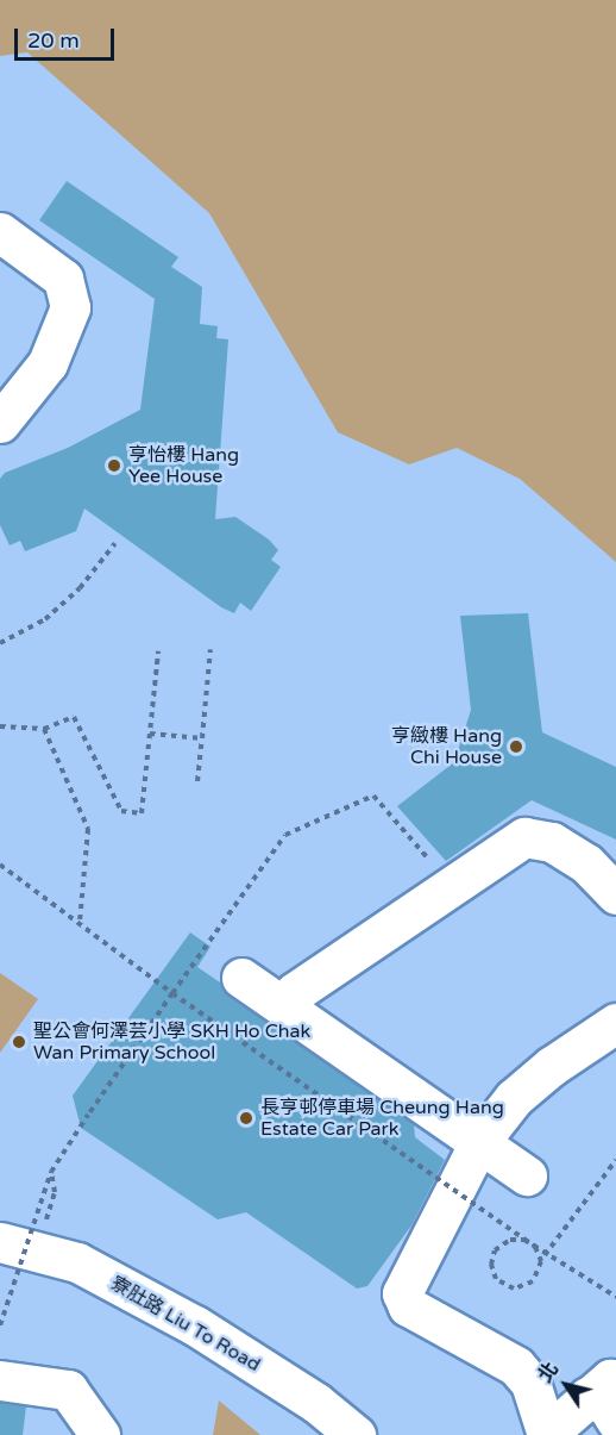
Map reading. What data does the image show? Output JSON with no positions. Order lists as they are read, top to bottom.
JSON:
{
  "streets": {
    "street": ["寮肚路 Liu To Road"]
  },
  "places": [
    "亨怡樓 Hang Yee House",
    "亨緻樓 Hang Chi House",
    "聖公會何澤芸小學 SKH Ho Chak Wan Primary School",
    "長亨邨停車場 Cheung Hang Estate Car Park"
  ],
  "scale_bar": "20 m",
  "north": "top left"
}
